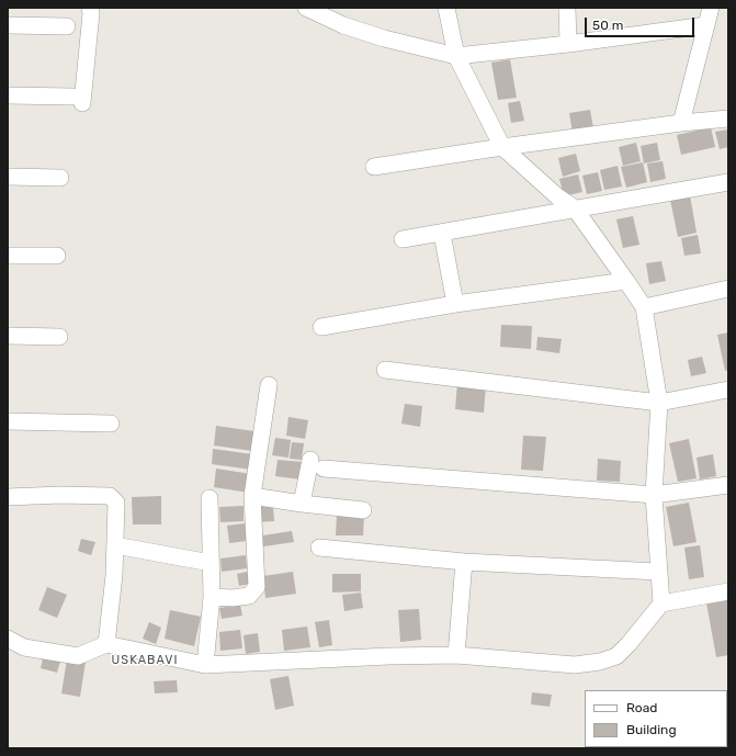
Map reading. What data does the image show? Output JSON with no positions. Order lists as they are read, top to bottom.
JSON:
{
  "districts": ["USKABAVI"],
  "legend": ["Road", "Building"],
  "scale_bar": "50 m"
}
